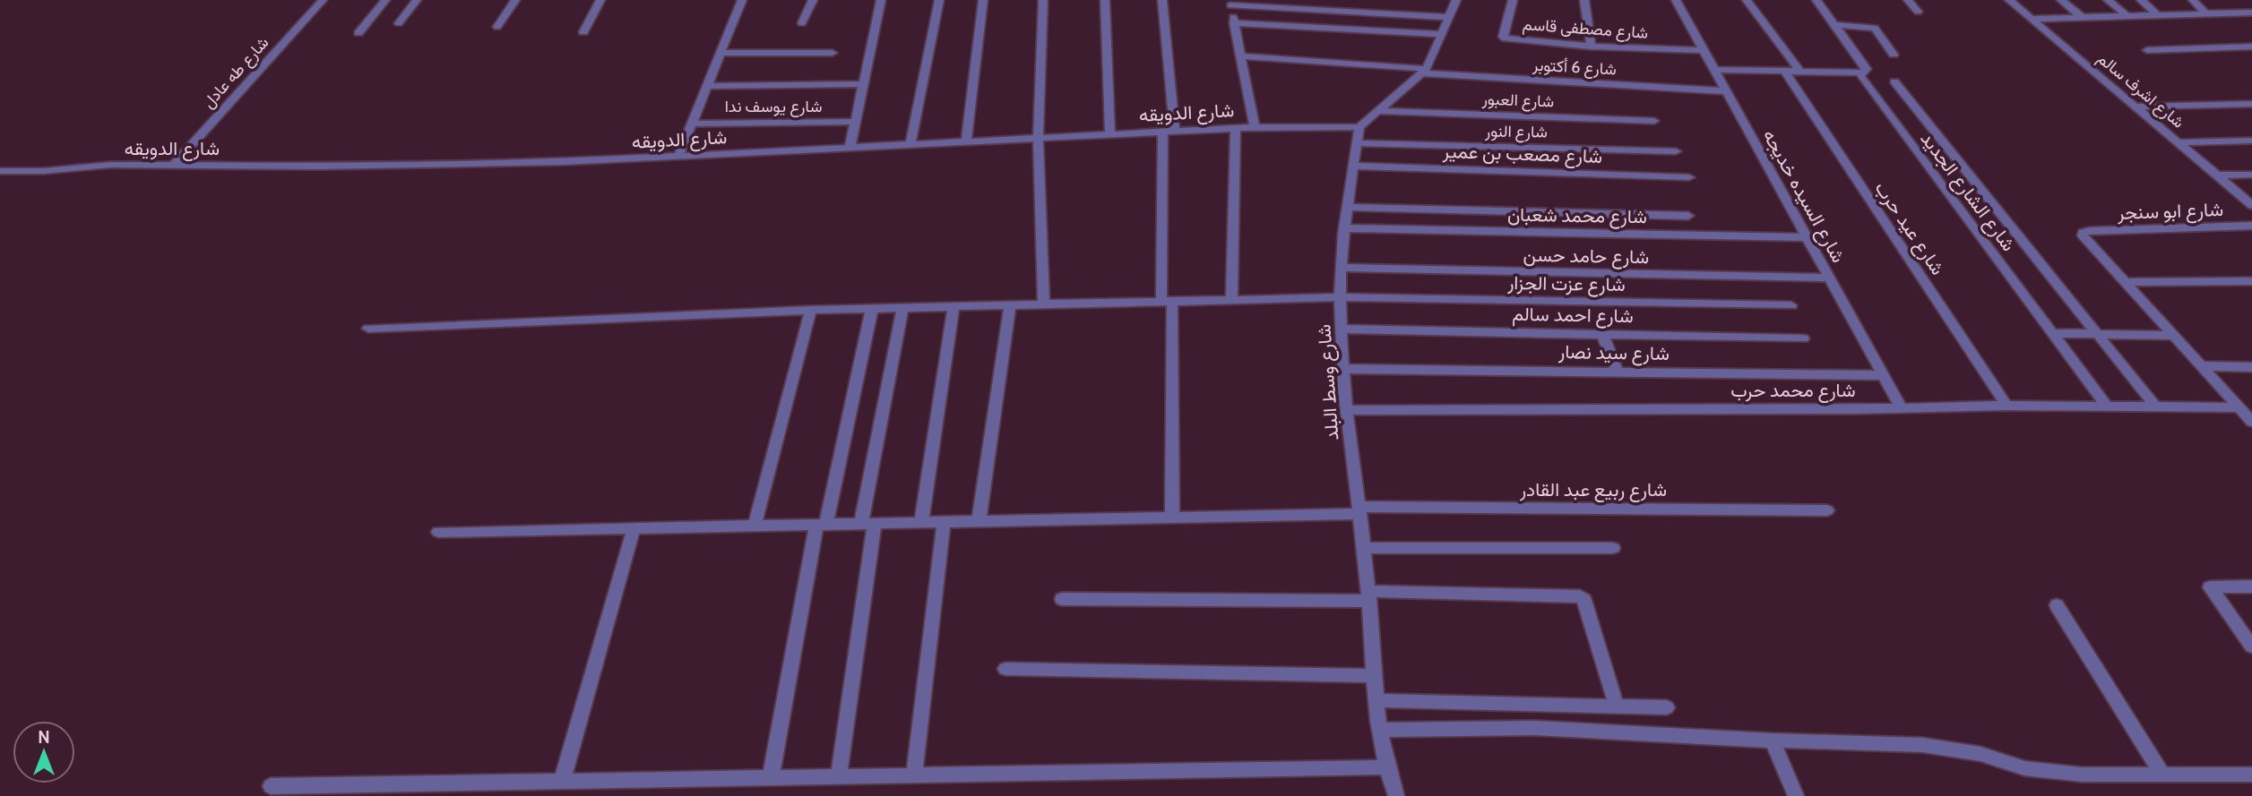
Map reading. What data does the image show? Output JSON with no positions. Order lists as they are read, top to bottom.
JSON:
{
  "streets": {
    "street": [
      "شارع مصطفى قاسم",
      "شارع 6 أكتوبر",
      "شارع طه عادل",
      "شارع اشرف سالم",
      "شارع العبور",
      "شارع يوسف ندا",
      "شارع الدويقه",
      "شارع النور",
      "شارع مصعب بن عمير",
      "شارع الشارع الجديد",
      "شارع السيده خديجه",
      "شارع ابو سنجر",
      "شارع محمد شعبان",
      "شارع عيد حرب",
      "شارع حامد حسن",
      "شارع عزت الجزار",
      "شارع احمد سالم",
      "شارع سيد نصار",
      "شارع وسط البلد",
      "شارع محمد حرب",
      "شارع ربيع عبد القادر"
    ]
  },
  "crossings": [
    ["شارع مصطفى قاسم", "شارع السيده خديجه"],
    ["شارع 6 أكتوبر", "شارع السيده خديجه"],
    ["شارع طه عادل", "شارع الدويقه"],
    ["شارع الدويقه", "شارع وسط البلد"],
    ["شارع النور", "شارع وسط البلد"],
    ["شارع مصعب بن عمير", "شارع وسط البلد"],
    ["شارع الشارع الجديد", "شارع محمد حرب"],
    ["شارع السيده خديجه", "شارع محمد شعبان"],
    ["شارع السيده خديجه", "شارع حامد حسن"],
    ["شارع السيده خديجه", "شارع سيد نصار"],
    ["شارع السيده خديجه", "شارع محمد حرب"],
    ["شارع محمد شعبان", "شارع وسط البلد"],
    ["شارع عيد حرب", "شارع محمد حرب"],
    ["شارع حامد حسن", "شارع وسط البلد"],
    ["شارع عزت الجزار", "شارع وسط البلد"],
    ["شارع احمد سالم", "شارع وسط البلد"],
    ["شارع سيد نصار", "شارع وسط البلد"],
    ["شارع وسط البلد", "شارع محمد حرب"],
    ["شارع وسط البلد", "شارع ربيع عبد القادر"]
  ],
  "north": "top"
}
